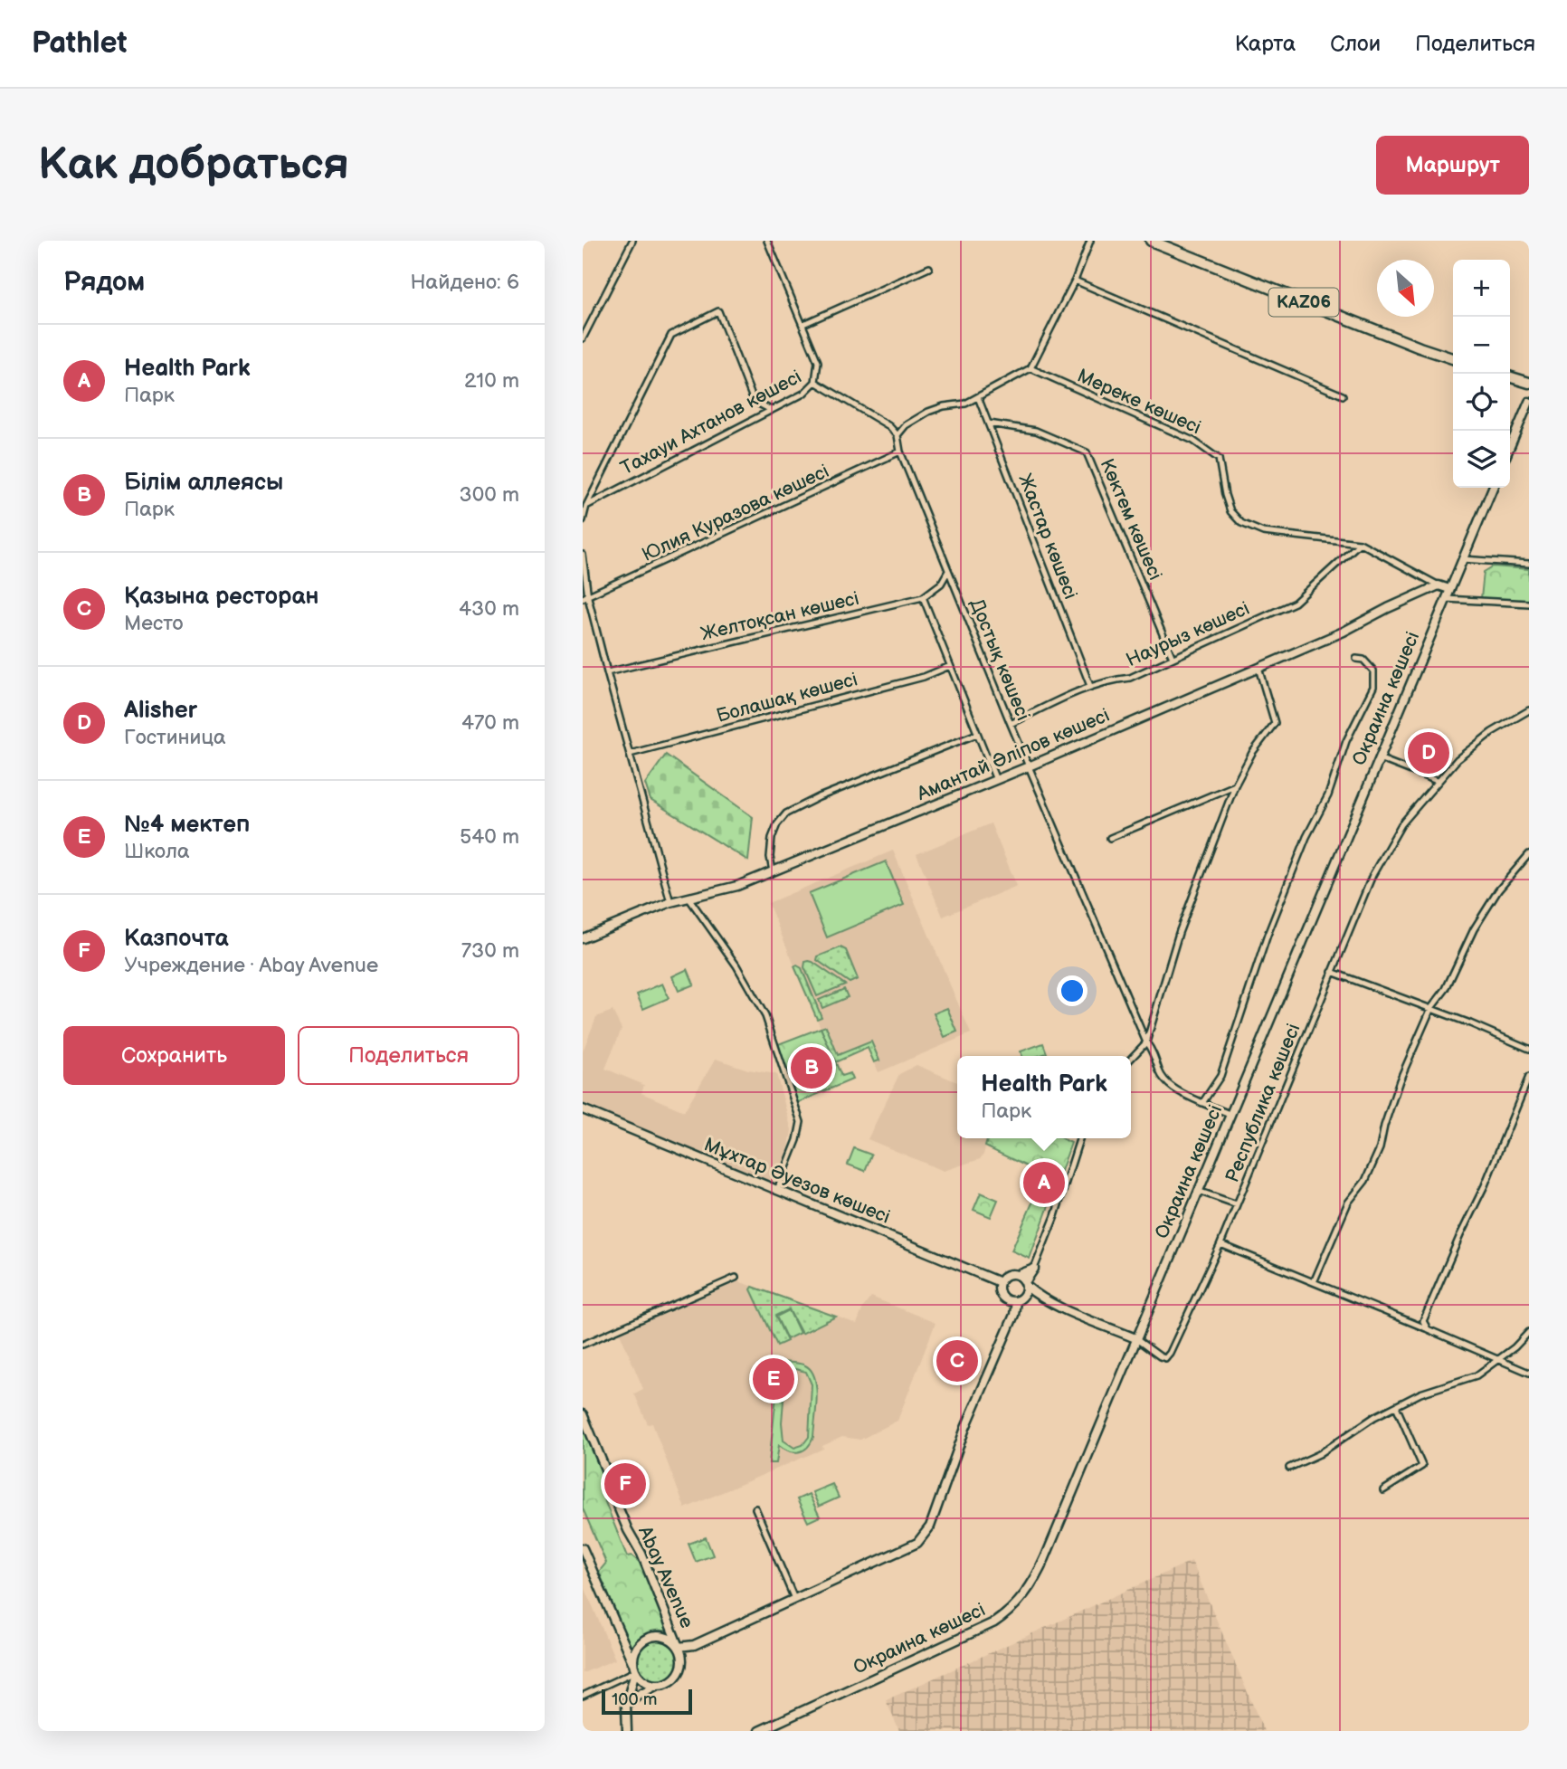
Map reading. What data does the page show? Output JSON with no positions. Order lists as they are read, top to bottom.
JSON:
{
  "streets": {
    "highway": ["KАZ06"],
    "main road": [
      "Окраина көшесі",
      "Амантай Әліпов көшесі",
      "Мұхтар Әуезов көшесі",
      "Abay Avenue"
    ],
    "street": [
      "Мереке көшесі",
      "Тахауи Ахтанов көшесі",
      "Юлия Куразова көшесі",
      "Көктем көшесі",
      "Жастар көшесі",
      "Желтоқсан көшесі",
      "Наурыз көшесі",
      "Достық көшесі",
      "Болашақ көшесі",
      "Республика көшесі"
    ]
  },
  "crossings": [
    ["Мереке көшесі", "Наурыз көшесі"],
    ["Мереке көшесі", "Амантай Әліпов көшесі"],
    ["Юлия Куразова көшесі", "Достық көшесі"],
    ["Көктем көшесі", "Жастар көшесі"],
    ["Көктем көшесі", "Наурыз көшесі"],
    ["Жастар көшесі", "Наурыз көшесі"],
    ["Желтоқсан көшесі", "Достық көшесі"],
    ["Наурыз көшесі", "Достық көшесі"],
    ["Достық көшесі", "Окраина көшесі"],
    ["Достық көшесі", "Амантай Әліпов көшесі"],
    ["Окраина көшесі", "Республика көшесі"]
  ],
  "scale_bar": "100 m",
  "north": "bottom right",
  "page": {
    "header": "Pathlet",
    "nav": ["Карта", "Слои", "Поделиться"],
    "buttons": [
      "Маршрут",
      ["Сохранить", "Поделиться"]
    ],
    "title": "Как добраться",
    "heading": ["Рядом", "Найдено: 6"],
    "map_buttons": ["+", "−"],
    "list": [
      {
        "mark": "A",
        "name": "Health Park",
        "note": "Парк",
        "value": "210 m"
      },
      {
        "mark": "B",
        "name": "Білім аллеясы",
        "note": "Парк",
        "value": "300 m"
      },
      {
        "mark": "C",
        "name": "Қазына ресторан",
        "note": "Место",
        "value": "430 m"
      },
      {
        "mark": "D",
        "name": "Alisher",
        "note": "Гостиница",
        "value": "470 m"
      },
      {
        "mark": "E",
        "name": "№4 мектеп",
        "note": "Школа",
        "value": "540 m"
      },
      {
        "mark": "F",
        "name": "Казпочта",
        "note": "Учреждение · Abay Avenue",
        "value": "730 m"
      }
    ],
    "pins": [
      "D",
      "B",
      "A",
      "C",
      "E",
      "F"
    ],
    "popup": ["Health Park", "Парк"],
    "scale": "100 m"
  }
}
